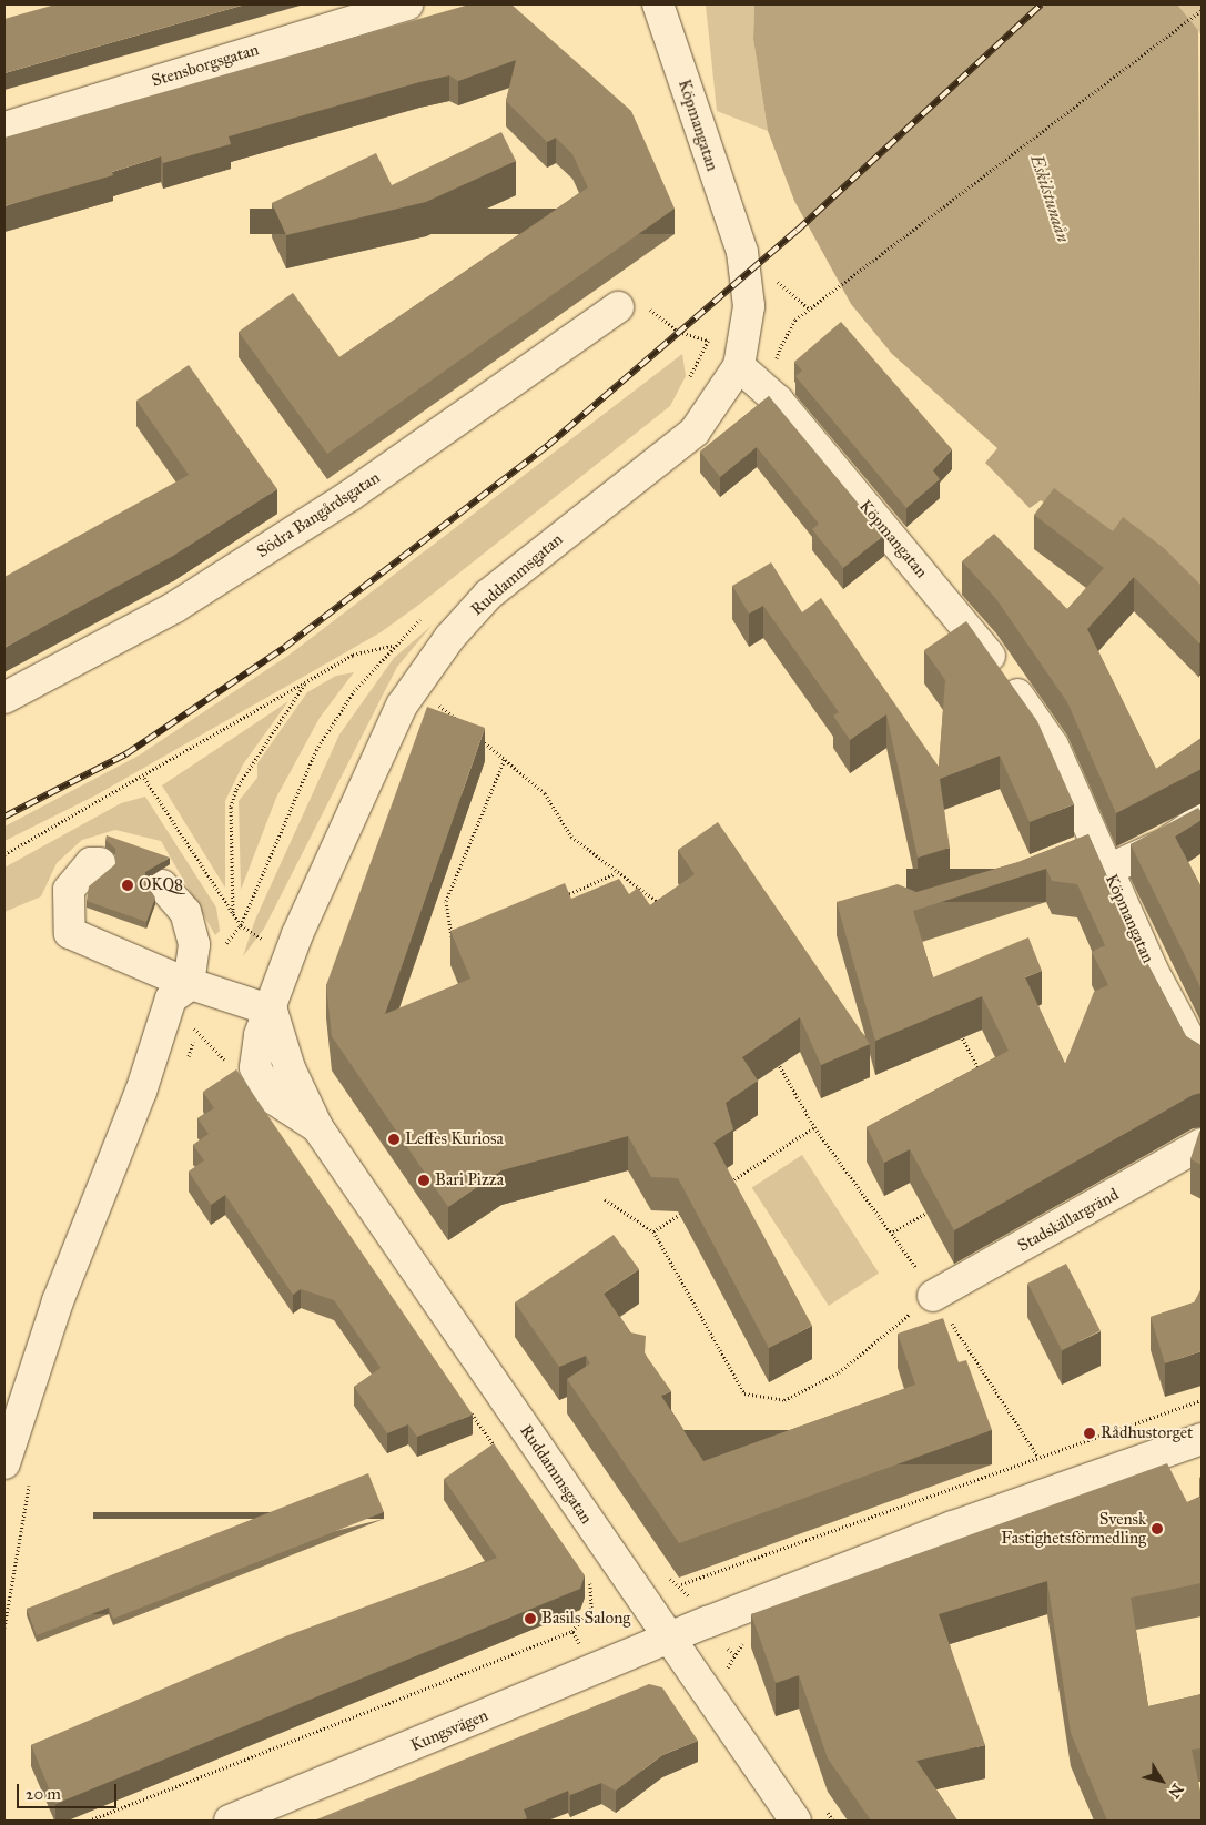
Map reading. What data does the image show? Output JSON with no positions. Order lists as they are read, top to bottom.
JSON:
{
  "streets": {
    "street": [
      "Stensborgsgatan",
      "Köpmangatan",
      "Södra Bangårdsgatan",
      "Ruddammsgatan",
      "Stadskällargränd",
      "Kungsvägen"
    ]
  },
  "crossings": [
    ["Köpmangatan", "Ruddammsgatan"],
    ["Ruddammsgatan", "Kungsvägen"]
  ],
  "water": ["Eskilstunaån"],
  "places": [
    "OKQ8",
    "Leffes Kuriosa",
    "Bari Pizza",
    "Rådhustorget",
    "Svensk Fastighetsförmedling",
    "Basils Salong"
  ],
  "scale_bar": "20 m",
  "north": "bottom right"
}
